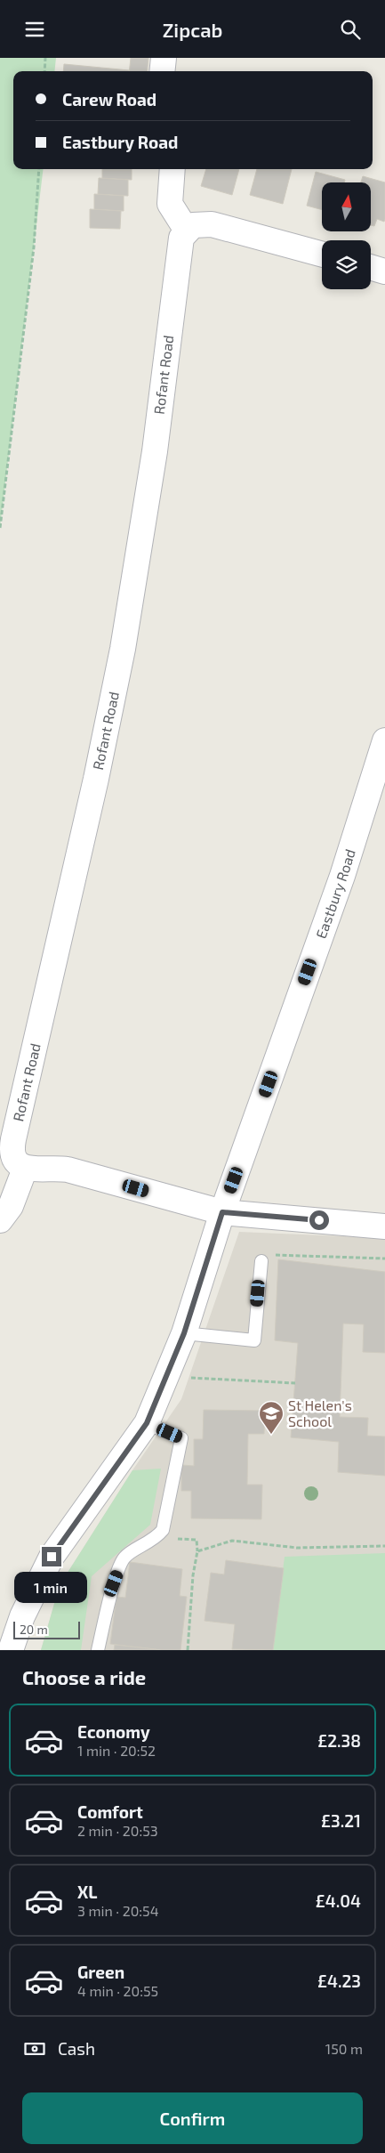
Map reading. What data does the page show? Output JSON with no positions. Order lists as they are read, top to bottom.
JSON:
{
  "streets": {
    "street": ["Rofant Road", "Eastbury Road"]
  },
  "places": {
    "school or university": ["St Helen's School"]
  },
  "scale_bar": "20 m",
  "north": "top",
  "page": {
    "header": "Zipcab",
    "banner": ["Carew Road", "Eastbury Road"],
    "bubble": "1 min",
    "scale": "20 m",
    "heading": "Choose a ride",
    "list": [
      {
        "name": "Economy",
        "note": "1 min · 20:52",
        "value": "£2.38"
      },
      {
        "name": "Comfort",
        "note": "2 min · 20:53",
        "value": "£3.21"
      },
      {
        "name": "XL",
        "note": "3 min · 20:54",
        "value": "£4.04"
      },
      {
        "name": "Green",
        "note": "4 min · 20:55",
        "value": "£4.23"
      }
    ],
    "pay": ["Cash", "150 m"],
    "buttons": "Confirm"
  }
}
